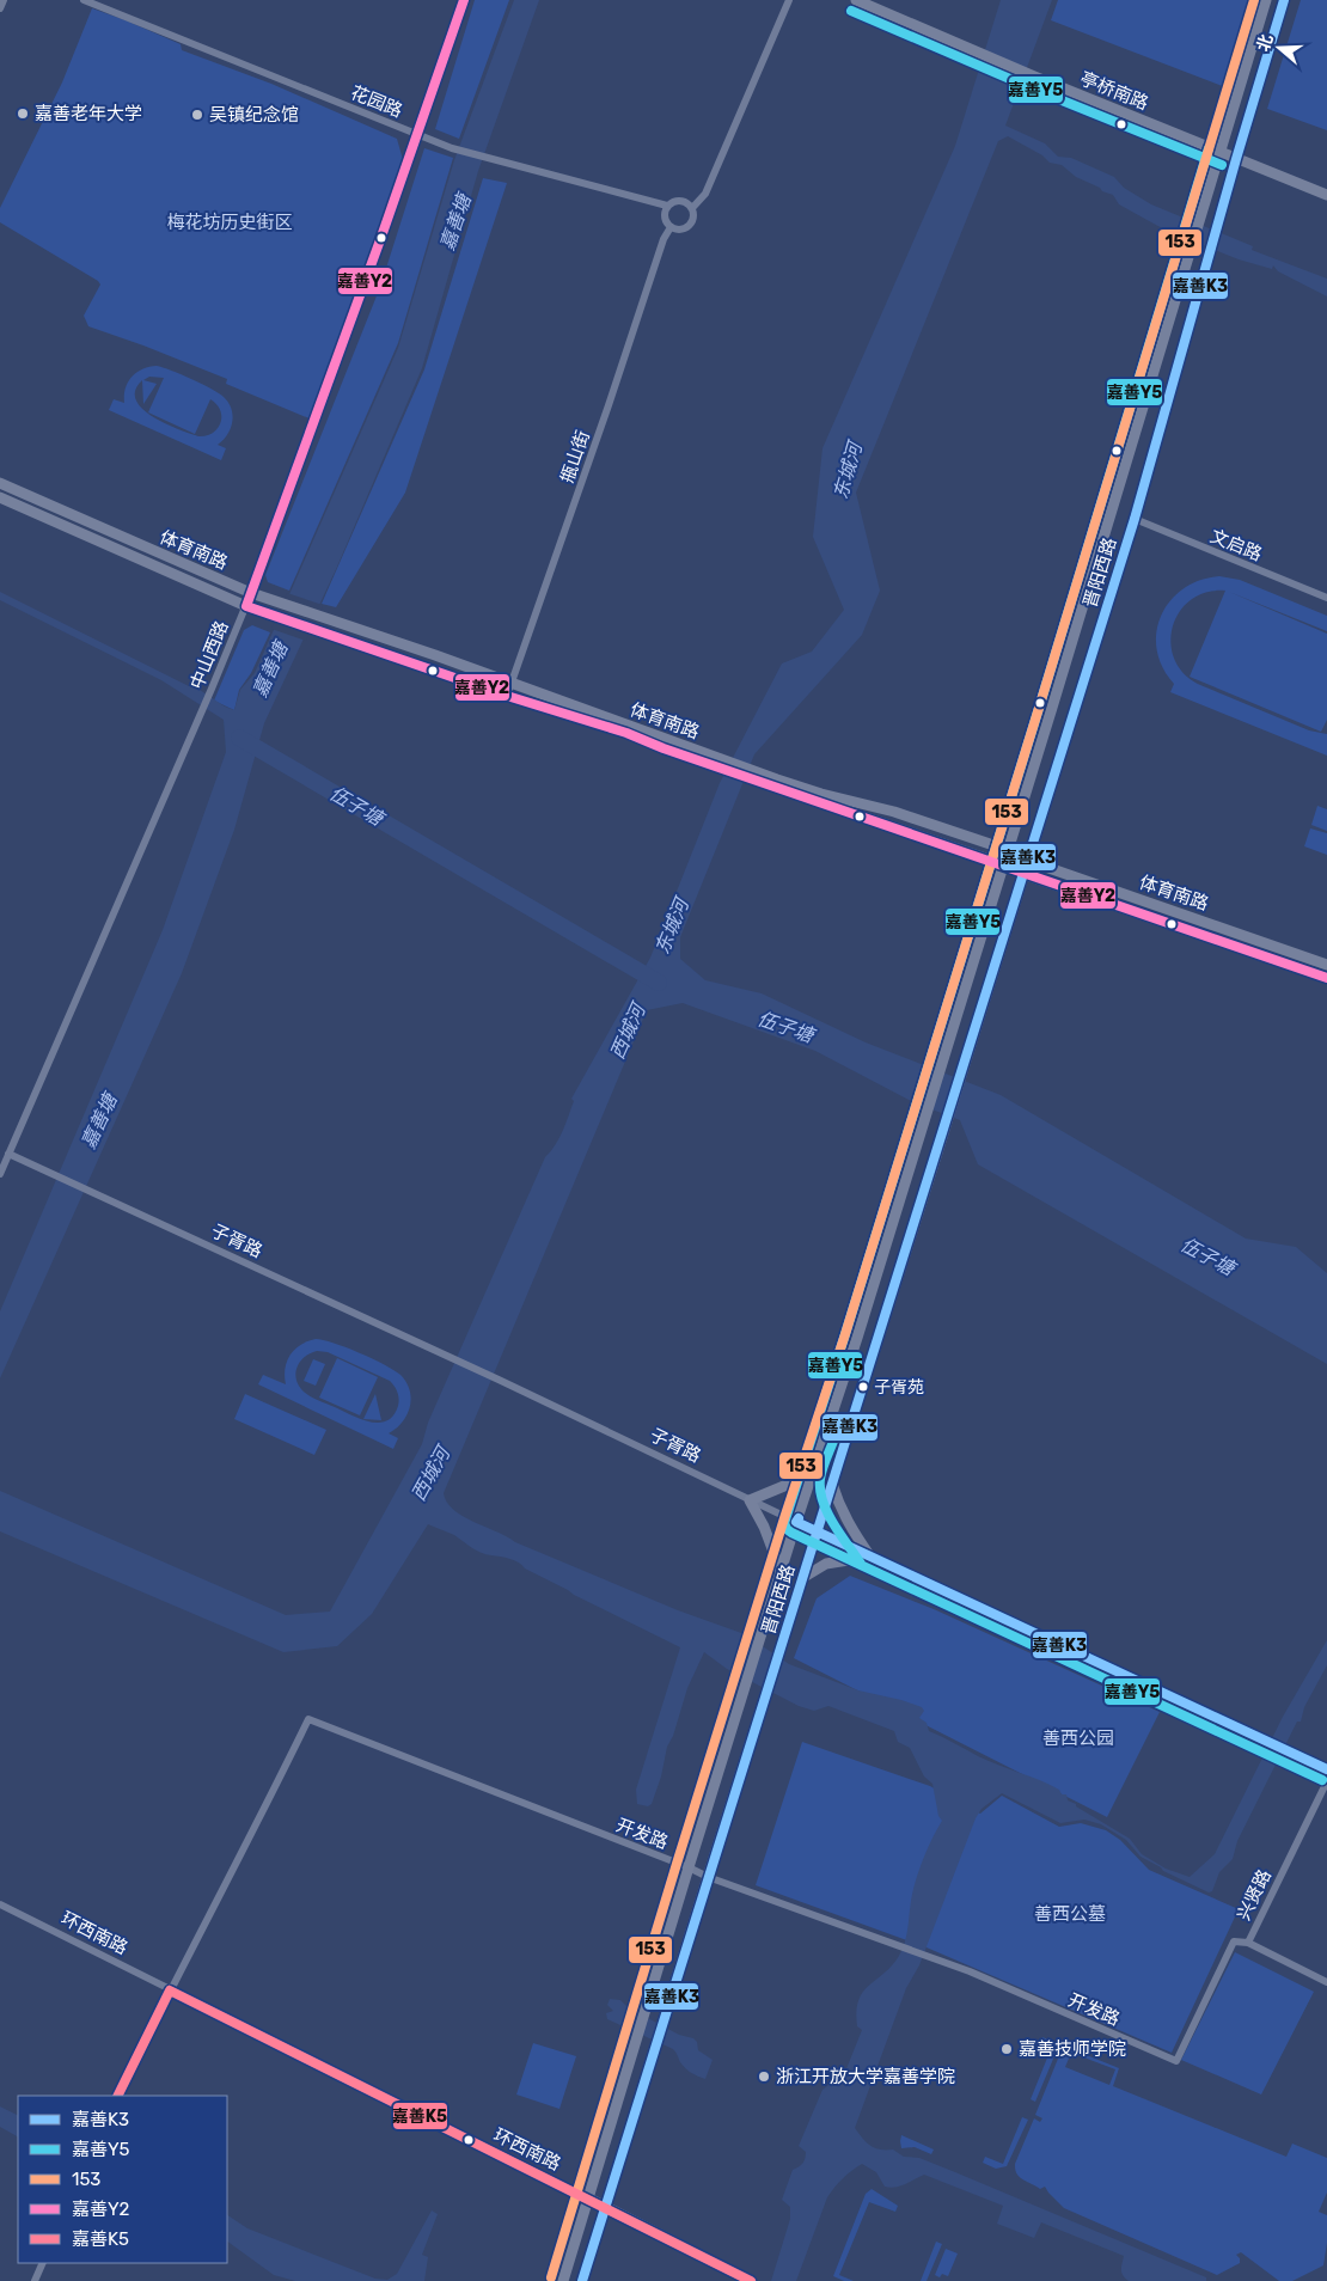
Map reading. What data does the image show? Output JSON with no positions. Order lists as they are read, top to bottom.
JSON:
{
  "streets": {
    "main road": [
      "亭桥南路",
      "体育南路",
      "晋阳西路",
      "子胥路",
      "环西南路"
    ],
    "street": [
      "花园路",
      "甁山街",
      "文启路",
      "中山西路",
      "开发路",
      "兴贤路"
    ]
  },
  "crossings": [
    ["亭桥南路", "晋阳西路"],
    ["花园路", "甁山街"],
    ["花园路", "中山西路"],
    ["甁山街", "体育南路"],
    ["文启路", "晋阳西路"],
    ["体育南路", "晋阳西路"],
    ["体育南路", "中山西路"],
    ["晋阳西路", "子胥路"],
    ["晋阳西路", "开发路"],
    ["晋阳西路", "环西南路"],
    ["中山西路", "子胥路"],
    ["开发路", "兴贤路"],
    ["开发路", "环西南路"]
  ],
  "water": [
    "嘉善塘",
    "东城河",
    "伍子塘",
    "西城河"
  ],
  "parks": ["梅花坊历史街区", "善西公园", "善西公墓"],
  "places": [
    "嘉善老年大学",
    "吴镇纪念馆",
    "子胥苑",
    "嘉善技师学院",
    "浙江开放大学嘉善学院"
  ],
  "lines": [
    "transit line 嘉善K3",
    "transit line 153",
    "transit line 嘉善Y2",
    "transit line 嘉善Y5",
    "transit line 嘉善K5"
  ],
  "legend": [
    "嘉善K3",
    "嘉善Y5",
    "153",
    "嘉善Y2",
    "嘉善K5"
  ],
  "north": "left"
}
